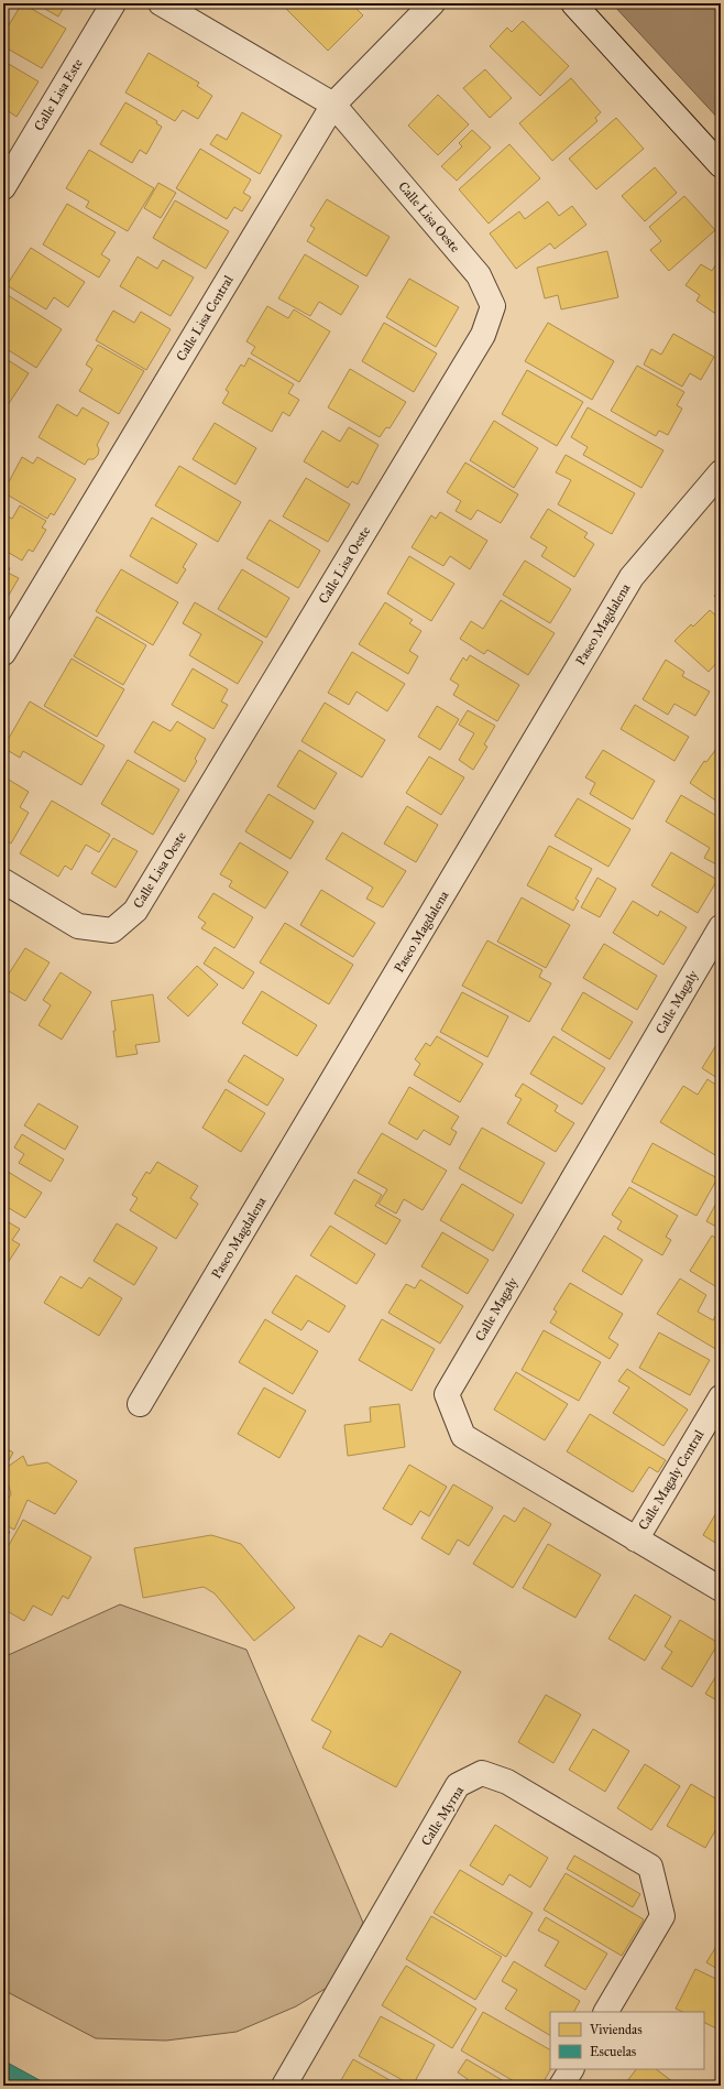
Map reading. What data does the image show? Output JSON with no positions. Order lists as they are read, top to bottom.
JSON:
{
  "streets": {
    "street": [
      "Calle Lisa Este",
      "Calle Lisa Oeste",
      "Calle Lisa Central",
      "Paseo Magdalena",
      "Calle Magaly",
      "Calle Magaly Central",
      "Calle Myrna"
    ]
  },
  "crossings": [
    ["Calle Lisa Oeste", "Calle Lisa Central"],
    ["Calle Magaly", "Calle Magaly Central"]
  ],
  "legend": ["Viviendas", "Escuelas"]
}
